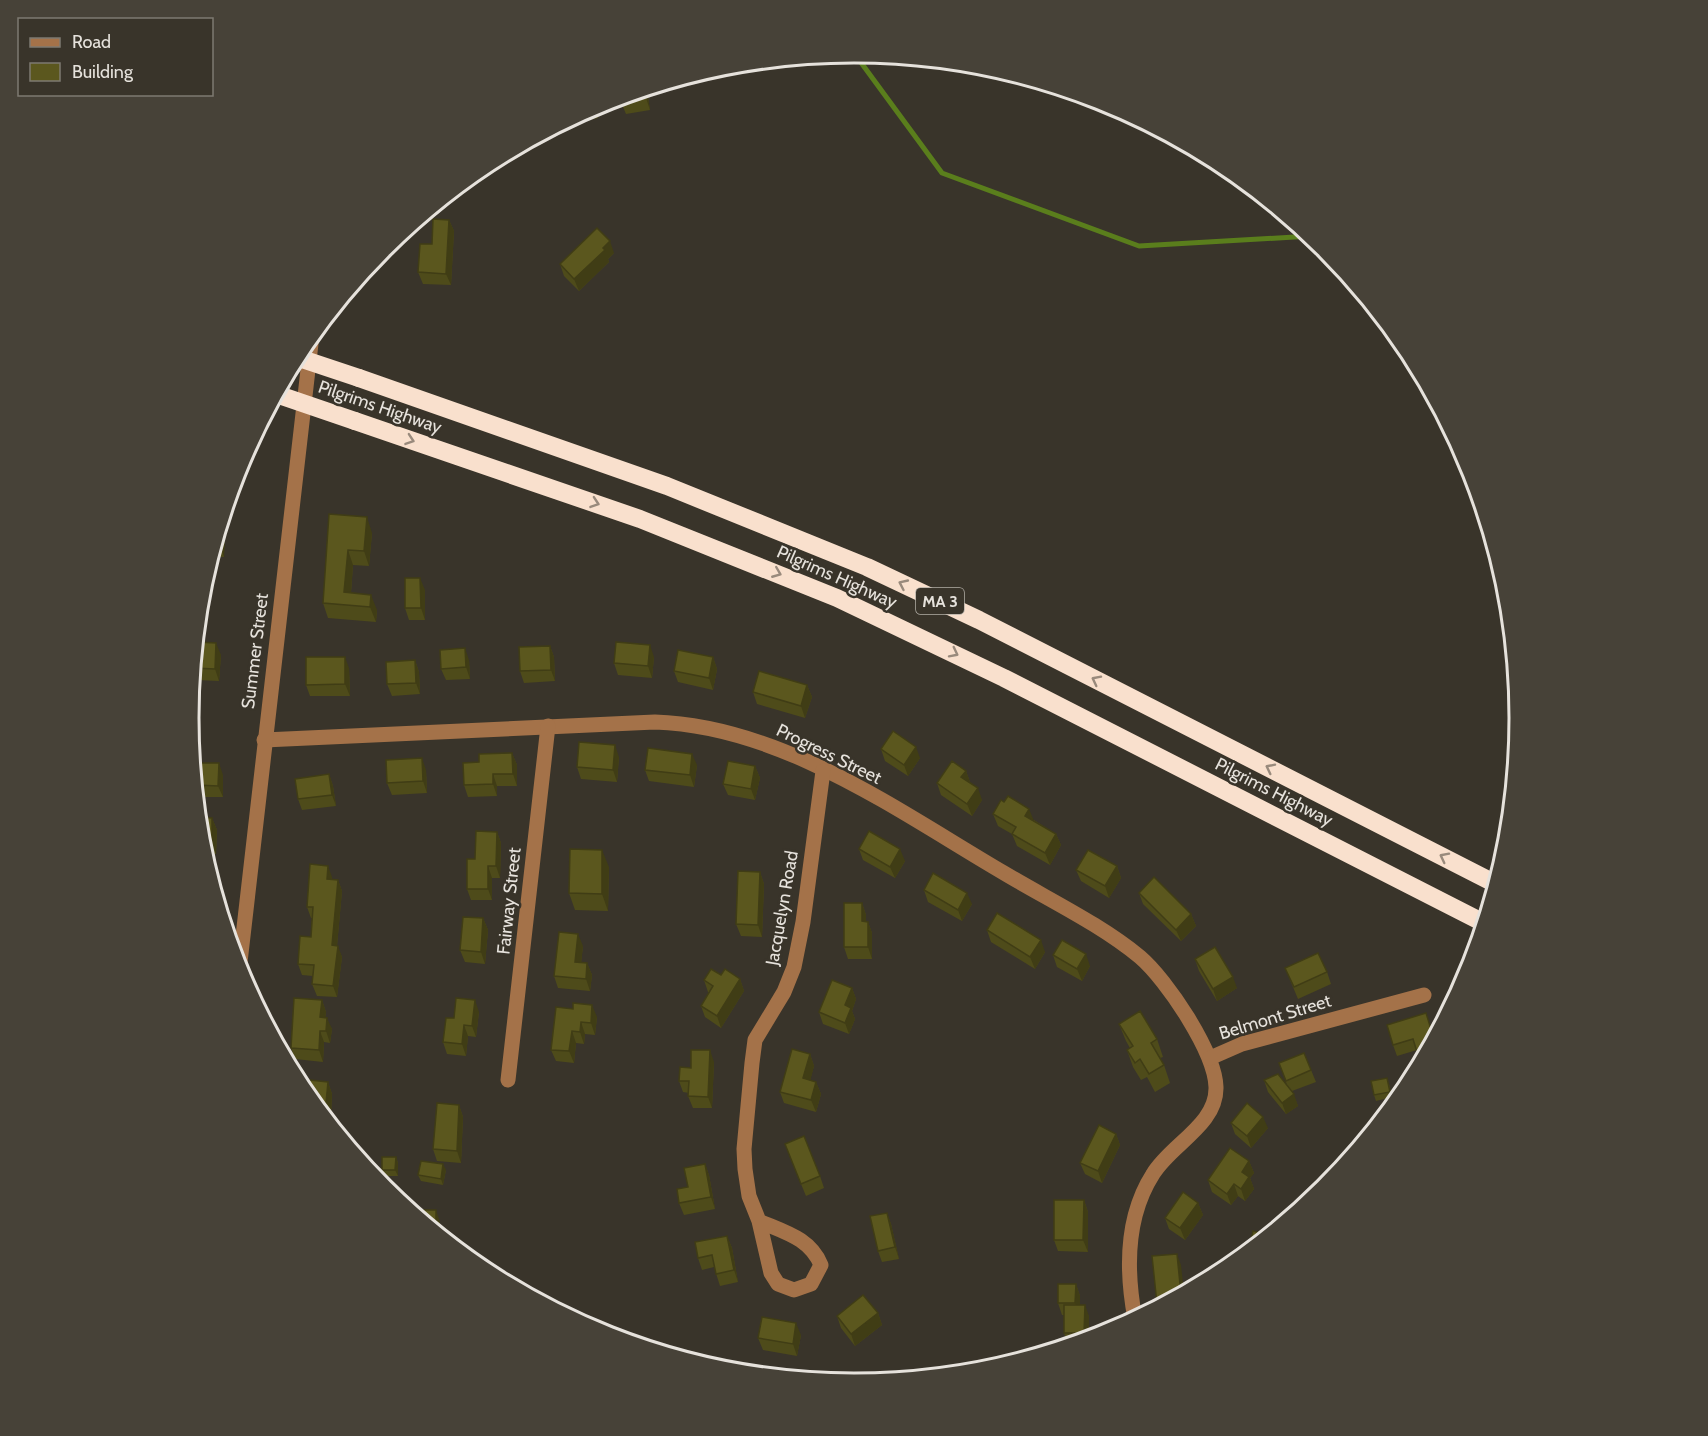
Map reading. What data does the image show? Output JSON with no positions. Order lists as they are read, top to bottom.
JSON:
{
  "streets": {
    "highway": ["Pilgrims Highway", "MA 3"],
    "street": [
      "Summer Street",
      "Progress Street",
      "Fairway Street",
      "Jacquelyn Road",
      "Belmont Street"
    ]
  },
  "crossings": [
    ["Summer Street", "Progress Street"],
    ["Progress Street", "Fairway Street"],
    ["Progress Street", "Jacquelyn Road"],
    ["Progress Street", "Belmont Street"]
  ],
  "legend": ["Road", "Building"]
}
